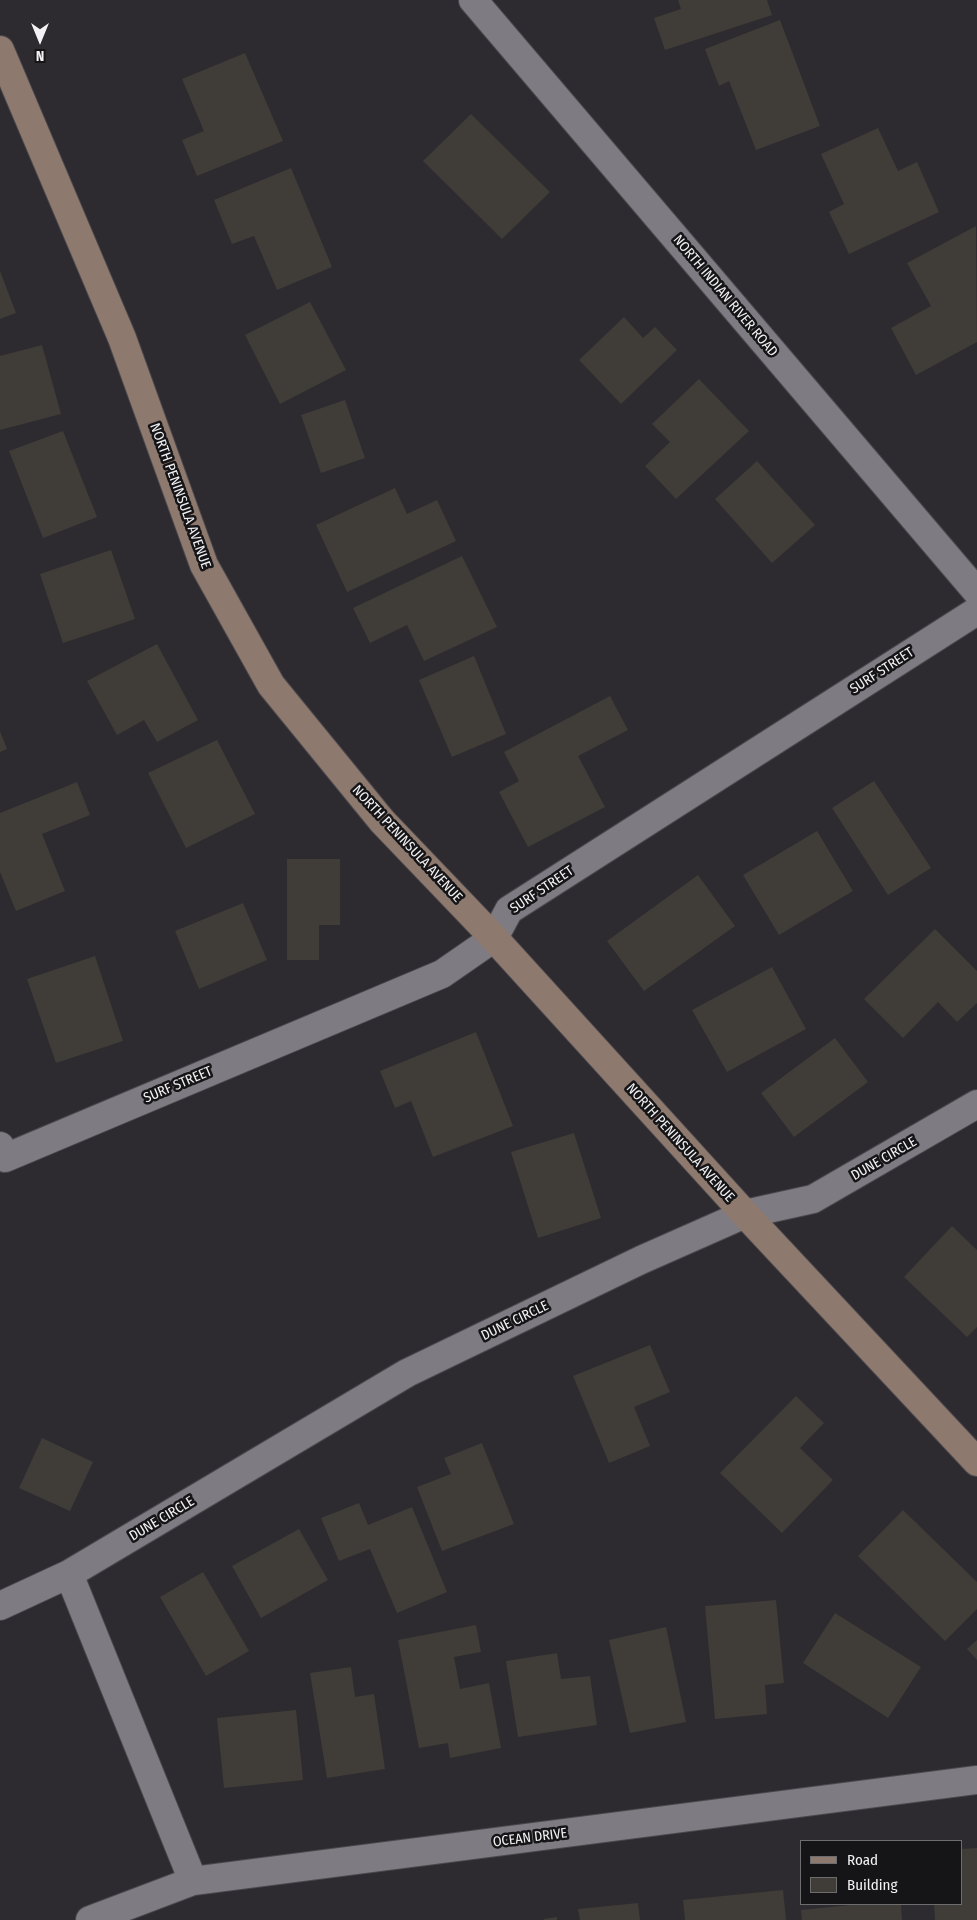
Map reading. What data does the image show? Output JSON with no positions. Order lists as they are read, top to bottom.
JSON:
{
  "streets": {
    "street": [
      "NORTH INDIAN RIVER ROAD",
      "NORTH PENINSULA AVENUE",
      "SURF STREET",
      "DUNE CIRCLE",
      "OCEAN DRIVE"
    ]
  },
  "crossings": [
    ["NORTH PENINSULA AVENUE", "SURF STREET"],
    ["NORTH PENINSULA AVENUE", "DUNE CIRCLE"]
  ],
  "legend": ["Road", "Building"],
  "north": "bottom"
}
